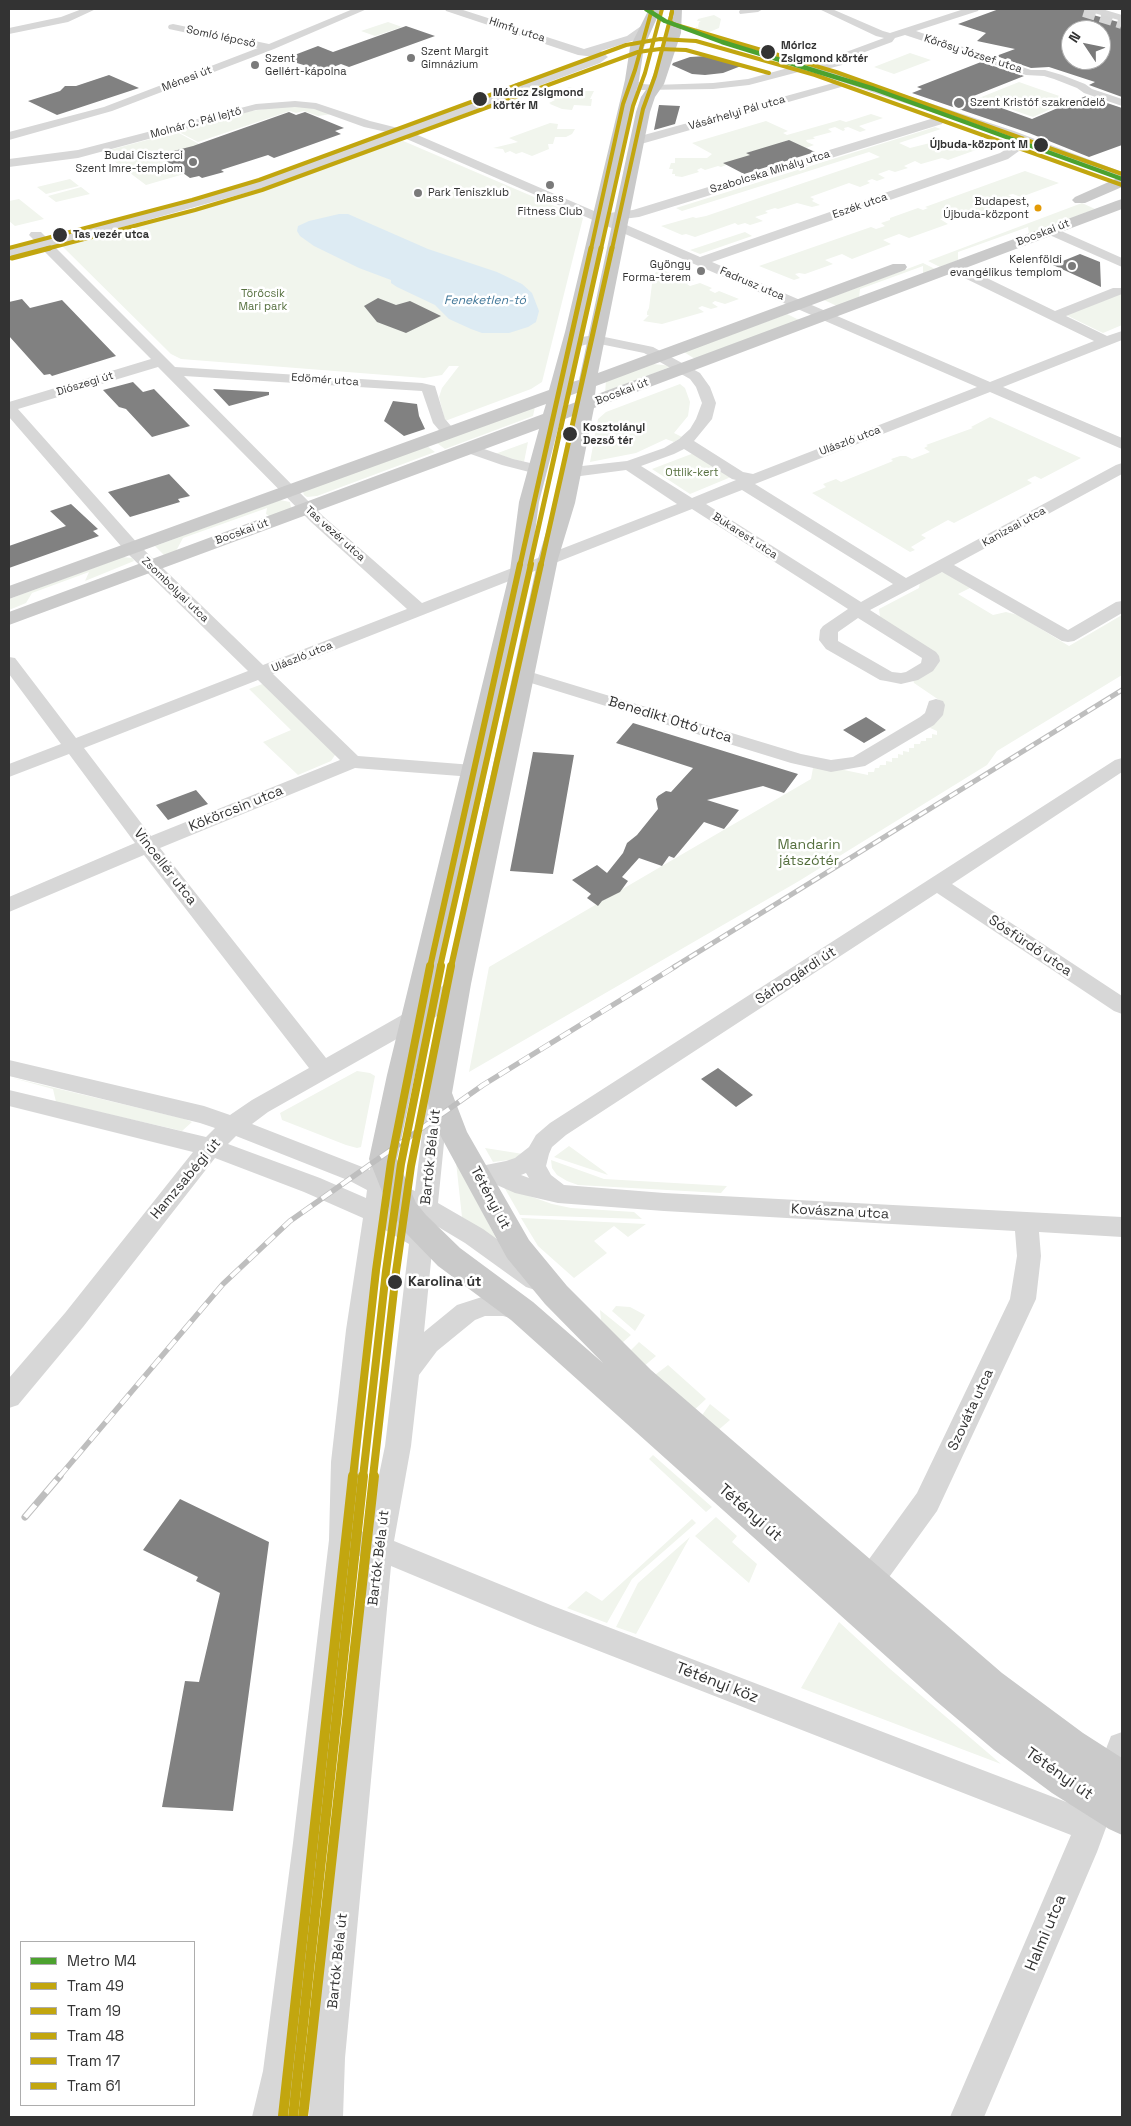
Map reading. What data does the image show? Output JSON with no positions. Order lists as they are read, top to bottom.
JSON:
{
  "streets": {
    "main road": ["Bocskai út", "Bartók Béla út", "Tétényi út"],
    "street": [
      "Himfy utca",
      "Somló lépcső",
      "Kőrösy József utca",
      "Ménesi út",
      "Vásárhelyi Pál utca",
      "Molnár C. Pál lejtő",
      "Szabolcska Mihály utca",
      "Eszék utca",
      "Fadrusz utca",
      "Edömér utca",
      "Diószegi út",
      "Ulászló utca",
      "Kanizsai utca",
      "Tas vezér utca",
      "Bukarest utca",
      "Zsombolyai utca",
      "Benedikt Ottó utca",
      "Kökörcsin utca",
      "Vincellér utca",
      "Sósfürdő utca",
      "Sárbogárdi út",
      "Hamzsabégi út",
      "Kovászna utca",
      "Szováta utca",
      "Tétényi köz",
      "Halmi utca"
    ]
  },
  "crossings": [
    ["Himfy utca", "Fadrusz utca"],
    ["Somló lépcső", "Ménesi út"],
    ["Vásárhelyi Pál utca", "Bartók Béla út"],
    ["Molnár C. Pál lejtő", "Fadrusz utca"],
    ["Szabolcska Mihály utca", "Fadrusz utca"],
    ["Szabolcska Mihály utca", "Bartók Béla út"],
    ["Eszék utca", "Fadrusz utca"],
    ["Bocskai út", "Fadrusz utca"],
    ["Bocskai út", "Edömér utca"],
    ["Bocskai út", "Tas vezér utca"],
    ["Bocskai út", "Zsombolyai utca"],
    ["Bocskai út", "Bartók Béla út"],
    ["Fadrusz utca", "Ulászló utca"],
    ["Fadrusz utca", "Bartók Béla út"],
    ["Edömér utca", "Diószegi út"],
    ["Edömér utca", "Tas vezér utca"],
    ["Diószegi út", "Tas vezér utca"],
    ["Diószegi út", "Zsombolyai utca"],
    ["Ulászló utca", "Tas vezér utca"],
    ["Ulászló utca", "Bukarest utca"],
    ["Ulászló utca", "Zsombolyai utca"],
    ["Ulászló utca", "Vincellér utca"],
    ["Ulászló utca", "Bartók Béla út"],
    ["Kanizsai utca", "Bukarest utca"],
    ["Zsombolyai utca", "Kökörcsin utca"],
    ["Benedikt Ottó utca", "Bartók Béla út"],
    ["Kökörcsin utca", "Vincellér utca"],
    ["Vincellér utca", "Hamzsabégi út"],
    ["Sósfürdő utca", "Sárbogárdi út"],
    ["Sárbogárdi út", "Tétényi út"],
    ["Sárbogárdi út", "Kovászna utca"],
    ["Bartók Béla út", "Hamzsabégi út"],
    ["Bartók Béla út", "Tétényi út"],
    ["Bartók Béla út", "Tétényi köz"],
    ["Tétényi út", "Kovászna utca"],
    ["Tétényi út", "Szováta utca"],
    ["Tétényi út", "Tétényi köz"],
    ["Tétényi út", "Halmi utca"],
    ["Kovászna utca", "Szováta utca"],
    ["Tétényi köz", "Halmi utca"]
  ],
  "water": ["Feneketlen-tó"],
  "parks": ["Törőcsik Mari park", "Ottlik-kert", "Mandarin játszótér"],
  "places": [
    "Móricz Zsigmond körtér",
    "Szent Margit Gimnázium",
    "Szent Gellért-kápolna",
    "Móricz Zsigmond körtér M",
    "Szent Kristóf szakrendelő",
    "Újbuda-központ M",
    "Budai Ciszterci Szent Imre-templom",
    "Mass Fitness Club",
    "Park Teniszklub",
    "Budapest, Újbuda-központ",
    "Tas vezér utca",
    "Kelenföldi evangélikus templom",
    "Gyöngy Forma-terem",
    "Kosztolányi Dezső tér",
    "Karolina út"
  ],
  "lines": [
    "metro line M4",
    "tram line 49",
    "tram line 48",
    "tram line 19",
    "tram line 17",
    "tram line 61"
  ],
  "legend": [
    "Metro M4",
    "Tram 49",
    "Tram 19",
    "Tram 48",
    "Tram 17",
    "Tram 61"
  ],
  "north": "top left"
}
